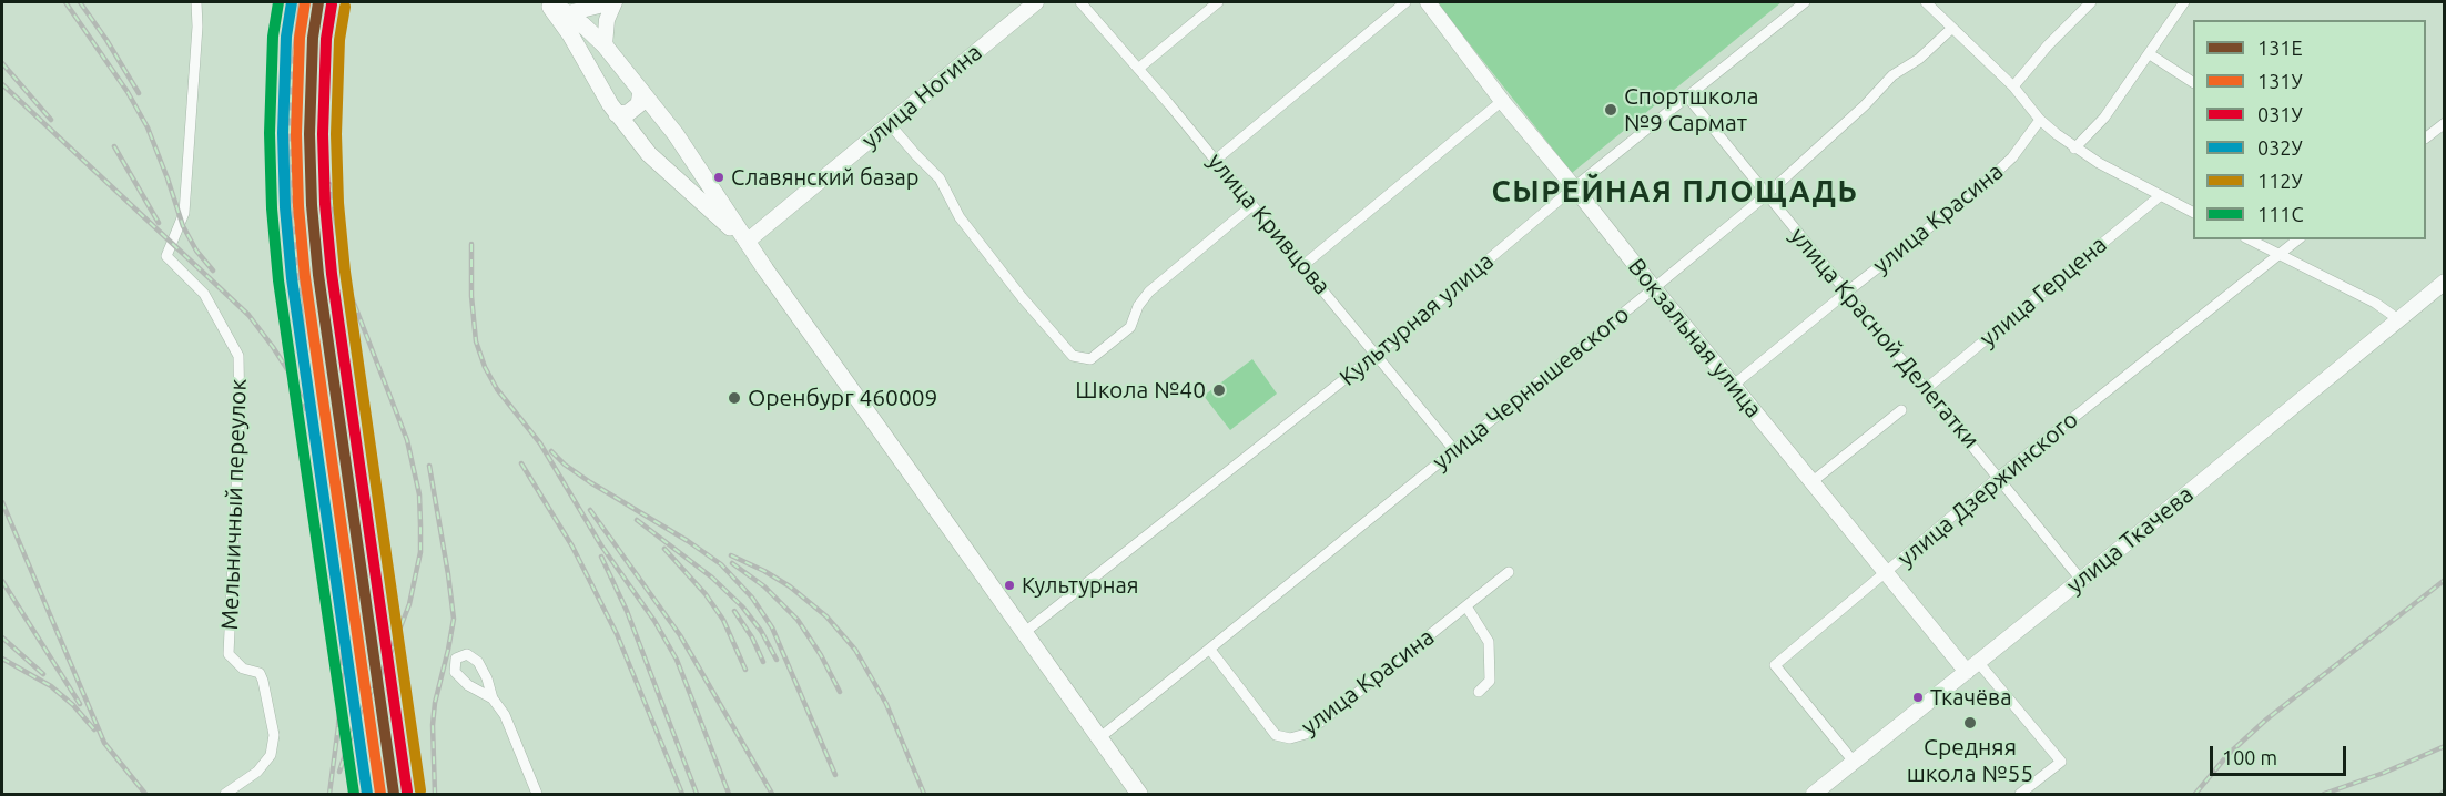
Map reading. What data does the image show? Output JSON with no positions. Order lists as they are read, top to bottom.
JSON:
{
  "streets": {
    "street": [
      "улица Ногина",
      "улица Красина",
      "улица Кривцова",
      "улица Герцена",
      "Культурная улица",
      "Вокзальная улица",
      "улица Красной Делегатки",
      "улица Чернышевского",
      "улица Дзержинского",
      "Мельничный переулок",
      "улица Ткачева"
    ]
  },
  "crossings": [
    ["улица Красина", "Вокзальная улица"],
    ["улица Красина", "улица Красной Делегатки"],
    ["улица Красина", "улица Чернышевского"],
    ["улица Кривцова", "Культурная улица"],
    ["улица Кривцова", "улица Чернышевского"],
    ["улица Герцена", "улица Красной Делегатки"],
    ["Культурная улица", "Вокзальная улица"],
    ["Культурная улица", "улица Красной Делегатки"],
    ["Вокзальная улица", "улица Чернышевского"],
    ["Вокзальная улица", "улица Дзержинского"],
    ["Вокзальная улица", "улица Ткачева"],
    ["улица Красной Делегатки", "улица Чернышевского"],
    ["улица Красной Делегатки", "улица Дзержинского"],
    ["улица Красной Делегатки", "улица Ткачева"],
    ["улица Дзержинского", "улица Ткачева"]
  ],
  "districts": ["СЫРЕЙНАЯ ПЛОЩАДЬ"],
  "places": [
    "Спортшкола №9 Сармат",
    "Славянский базар",
    "Школа №40",
    "Оренбург 460009",
    "Культурная",
    "Ткачёва",
    "Средняя школа №55"
  ],
  "lines": [
    "transit line 131Е",
    "transit line 131У",
    "transit line 032У",
    "transit line 111С",
    "transit line 031У",
    "transit line 112У"
  ],
  "legend": [
    "131Е",
    "131У",
    "031У",
    "032У",
    "112У",
    "111С"
  ],
  "scale_bar": "100 m"
}
